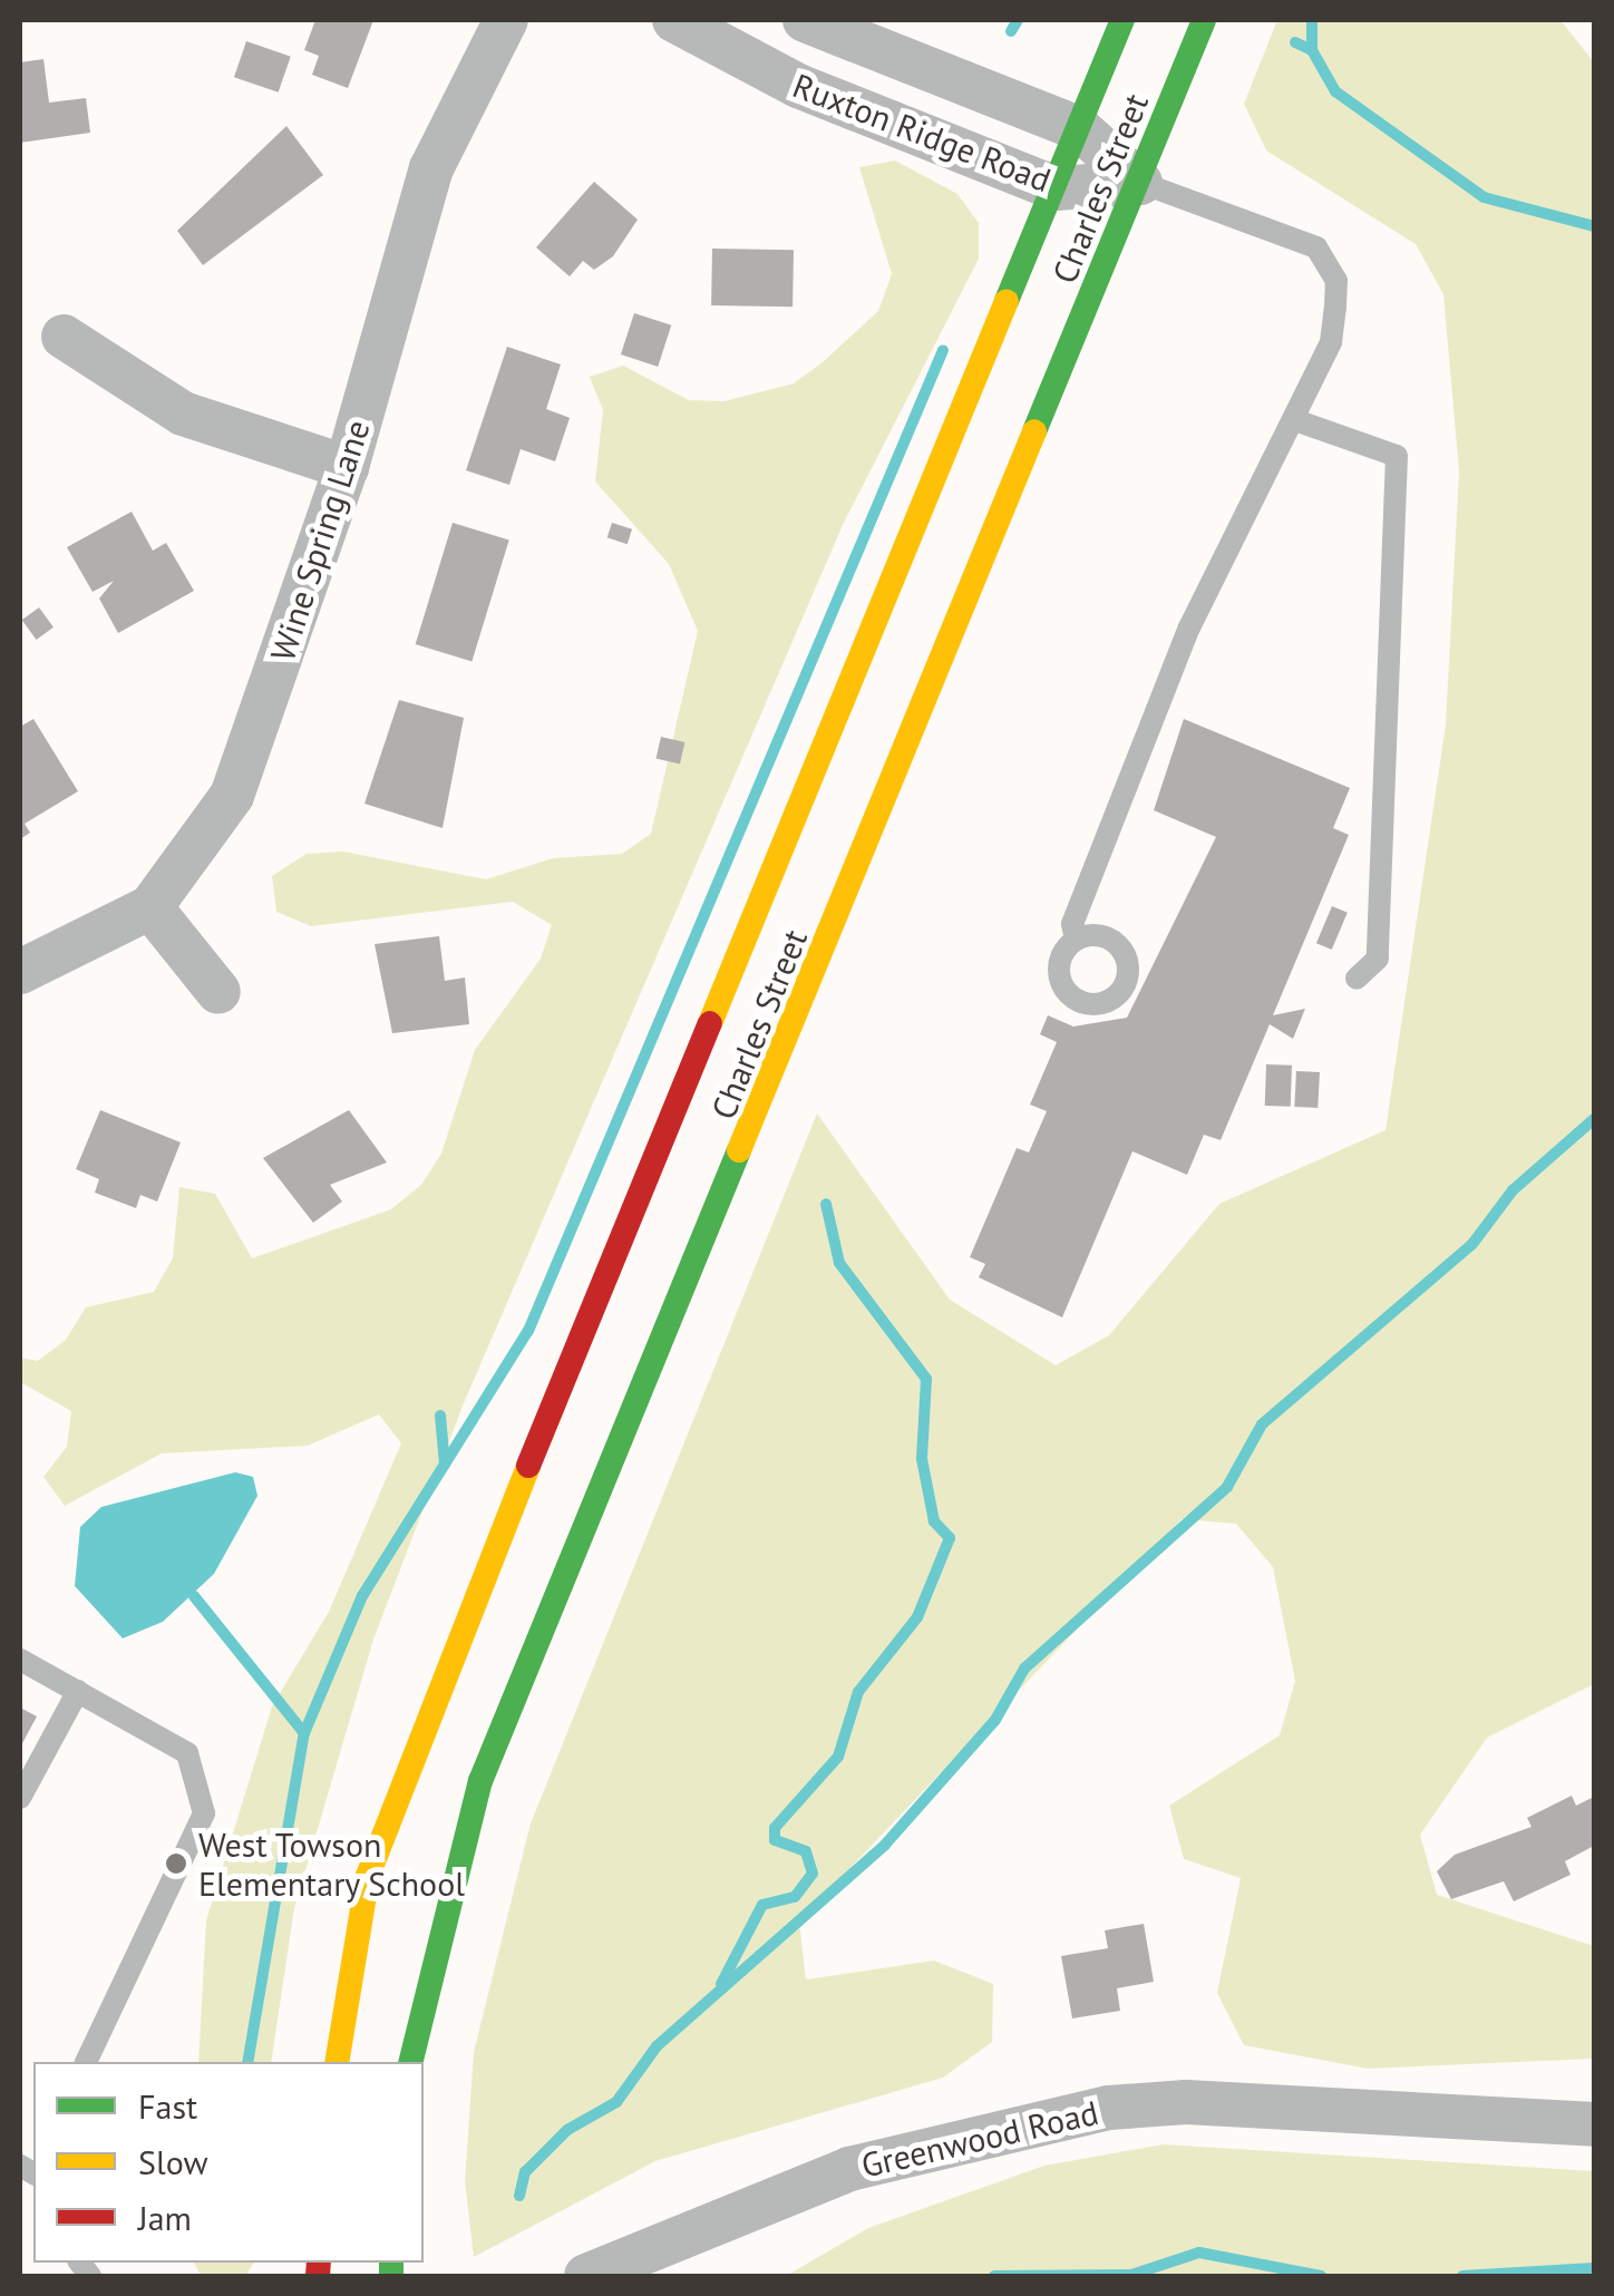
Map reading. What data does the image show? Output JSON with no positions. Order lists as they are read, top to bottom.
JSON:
{
  "streets": {
    "main road": ["Charles Street"],
    "street": ["Ruxton Ridge Road", "Wine Spring Lane", "Greenwood Road"]
  },
  "crossings": [
    ["Ruxton Ridge Road", "Charles Street"]
  ],
  "places": ["West Towson Elementary School"],
  "legend": ["Fast", "Slow", "Jam"]
}
